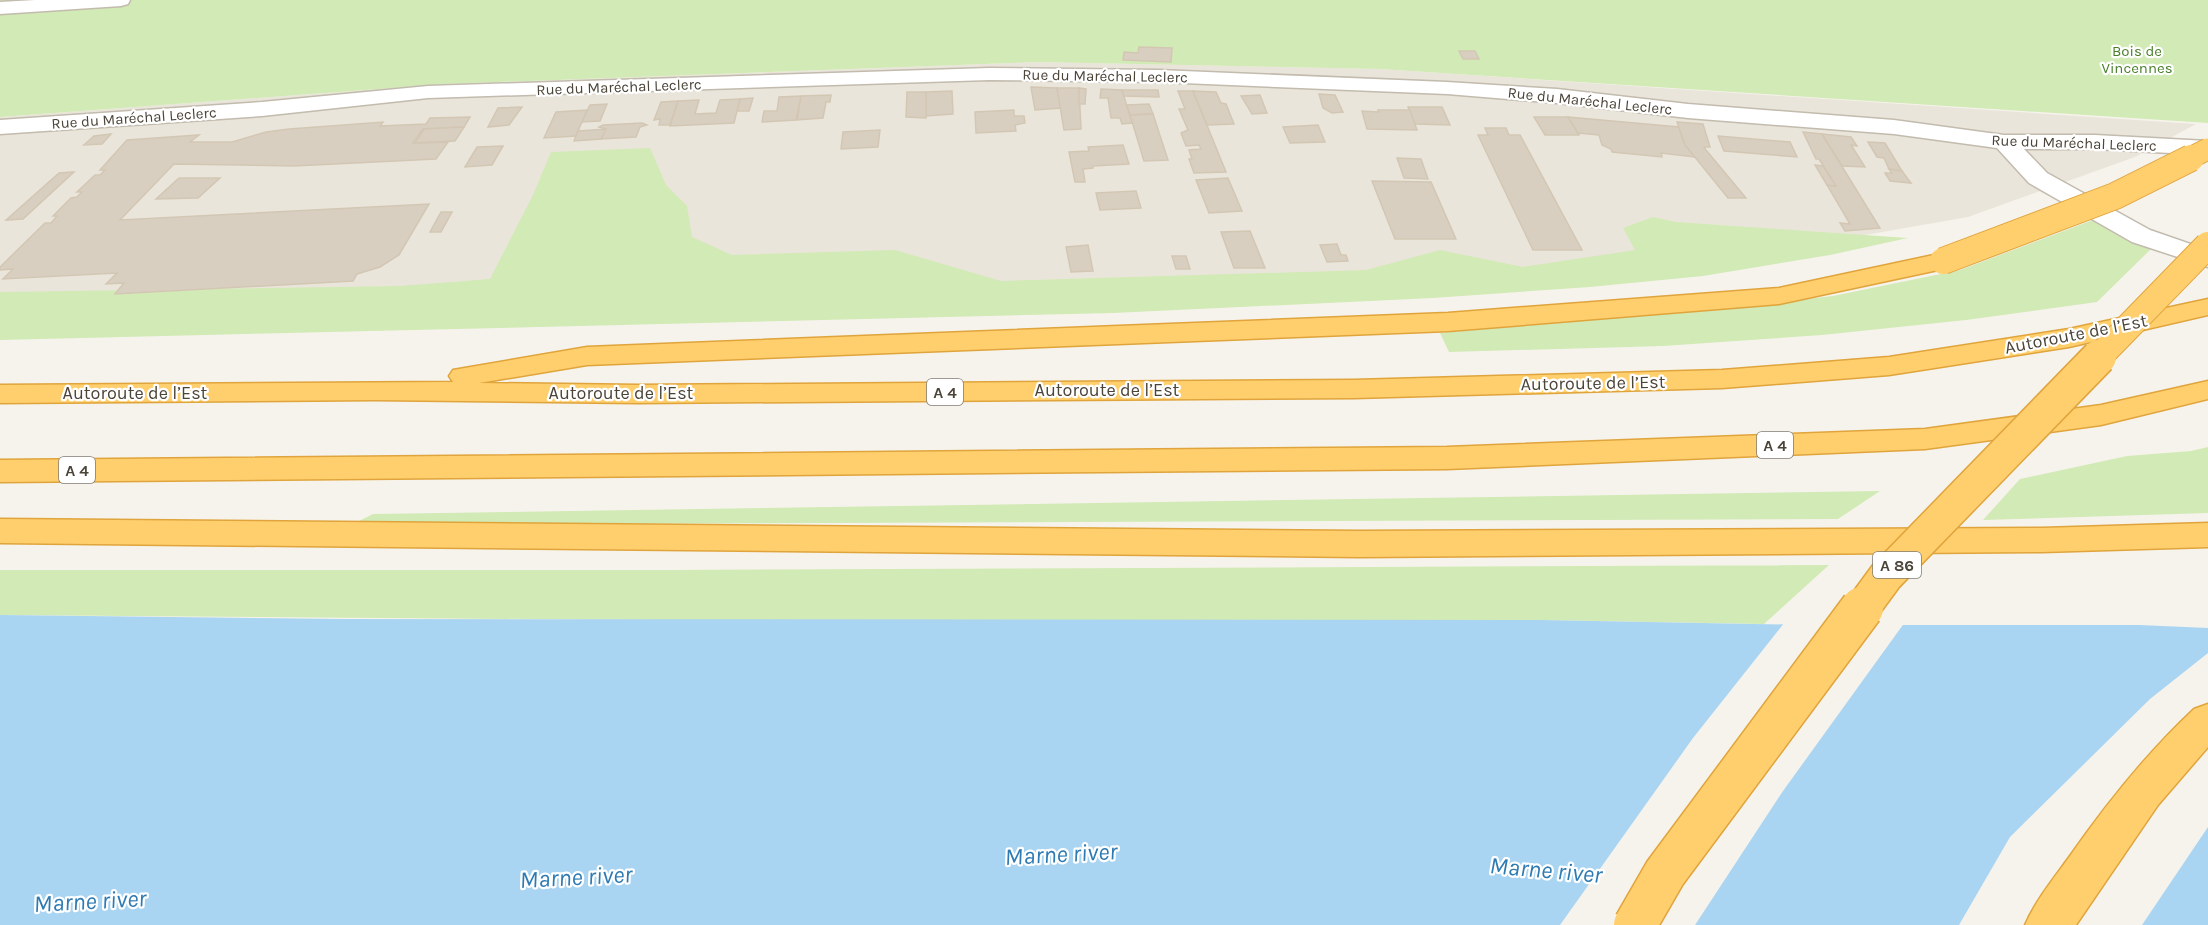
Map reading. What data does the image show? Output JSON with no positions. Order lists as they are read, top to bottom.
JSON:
{
  "streets": {
    "highway": ["Autoroute de l’Est", "A 4", "A 86"],
    "street": ["Rue du Maréchal Leclerc"]
  },
  "water": ["Marne river"],
  "parks": ["Bois de Vincennes"]
}
